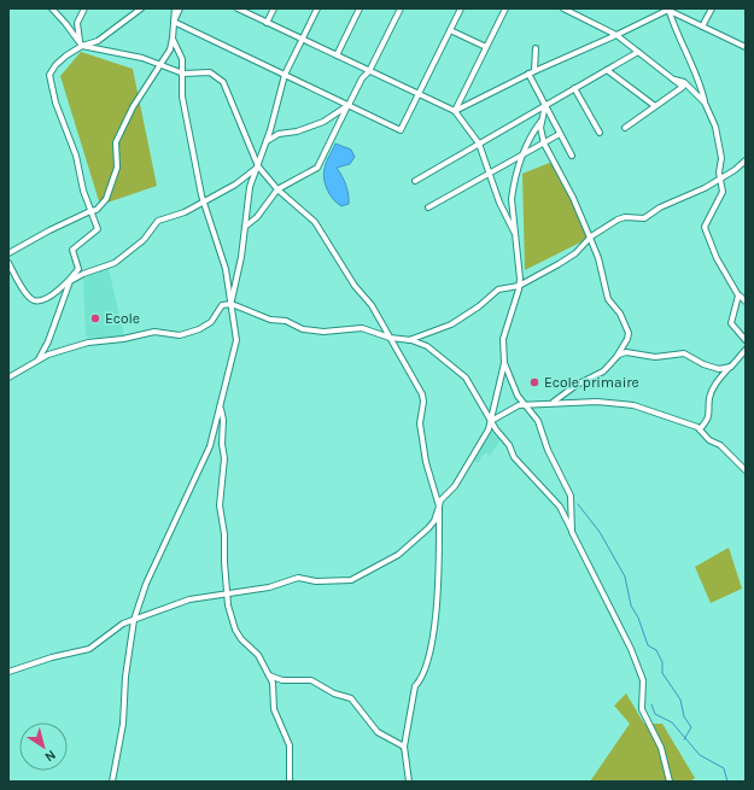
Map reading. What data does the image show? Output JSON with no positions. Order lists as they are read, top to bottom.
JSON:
{
  "places": ["Ecole", "Ecole primaire"],
  "north": "bottom right"
}
